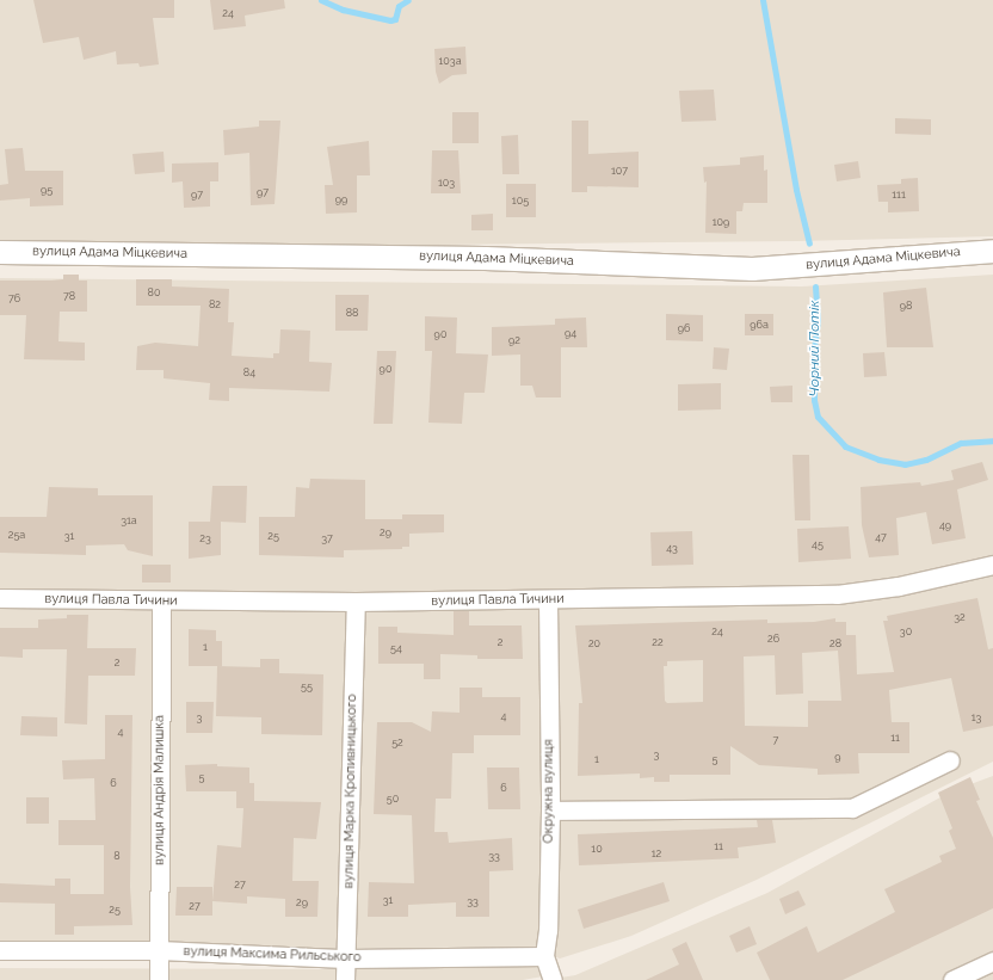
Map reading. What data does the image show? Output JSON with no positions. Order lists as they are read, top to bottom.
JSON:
{
  "streets": {
    "street": [
      "вулиця Адама Міцкевича",
      "вулиця Павла Тичини",
      "вулиця Андрія Малишка",
      "вулиця Марка Кропивницького",
      "Окружна вулиця",
      "вулиця Максима Рильського"
    ]
  },
  "crossings": [
    ["вулиця Павла Тичини", "вулиця Андрія Малишка"],
    ["вулиця Павла Тичини", "вулиця Марка Кропивницького"],
    ["вулиця Павла Тичини", "Окружна вулиця"],
    ["вулиця Андрія Малишка", "вулиця Максима Рильського"],
    ["вулиця Марка Кропивницького", "вулиця Максима Рильського"],
    ["Окружна вулиця", "вулиця Максима Рильського"]
  ],
  "water": ["Чорний Потік"],
  "house_numbers": [
    "24",
    "103а",
    "107",
    "103",
    "95",
    "97",
    "97",
    "111",
    "99",
    "105",
    "109",
    "80",
    "78",
    "76",
    "82",
    "98",
    "88",
    "96а",
    "96",
    "94",
    "90",
    "92",
    "90",
    "84",
    "31а",
    "49",
    "29",
    "25а",
    "31",
    "25",
    "47",
    "23",
    "37",
    "45",
    "43",
    "32",
    "24",
    "30",
    "26",
    "2",
    "22",
    "20",
    "28",
    "1",
    "54",
    "2",
    "55",
    "4",
    "3",
    "13",
    "4",
    "11",
    "7",
    "52",
    "3",
    "9",
    "1",
    "5",
    "5",
    "6",
    "6",
    "50",
    "11",
    "10",
    "12",
    "8",
    "33",
    "27",
    "31",
    "33",
    "29",
    "27",
    "25"
  ]
}
